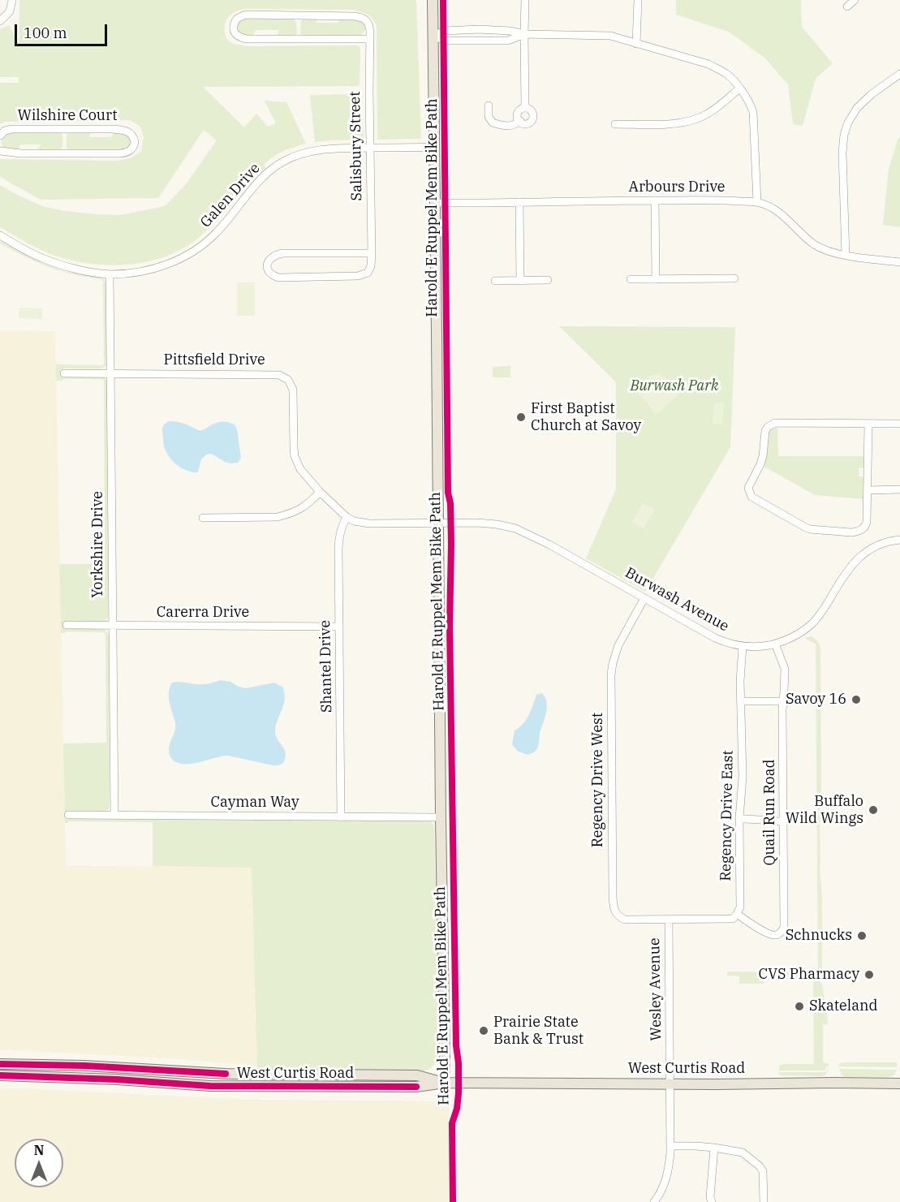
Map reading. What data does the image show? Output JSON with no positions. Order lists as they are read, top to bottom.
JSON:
{
  "streets": {
    "main road": ["West Curtis Road"],
    "street": [
      "Wilshire Court",
      "Salisbury Street",
      "Arbours Drive",
      "Galen Drive",
      "Pittsfield Drive",
      "Yorkshire Drive",
      "Burwash Avenue",
      "Carerra Drive",
      "Shantel Drive",
      "Regency Drive West",
      "Cayman Way",
      "Quail Run Road",
      "Regency Drive East",
      "Wesley Avenue"
    ],
    "cycle path": ["Harold E Ruppel Mem Bike Path"]
  },
  "crossings": [
    ["Salisbury Street", "Galen Drive"],
    ["Galen Drive", "Yorkshire Drive"],
    ["Pittsfield Drive", "Yorkshire Drive"],
    ["Pittsfield Drive", "Burwash Avenue"],
    ["Pittsfield Drive", "Shantel Drive"],
    ["Yorkshire Drive", "Carerra Drive"],
    ["Yorkshire Drive", "Cayman Way"],
    ["Burwash Avenue", "Regency Drive West"],
    ["Burwash Avenue", "Quail Run Road"],
    ["Burwash Avenue", "Regency Drive East"],
    ["Carerra Drive", "Shantel Drive"],
    ["Shantel Drive", "Cayman Way"],
    ["Regency Drive West", "Wesley Avenue"],
    ["Quail Run Road", "Regency Drive East"],
    ["Wesley Avenue", "West Curtis Road"]
  ],
  "parks": ["Burwash Park"],
  "places": [
    "First Baptist Church at Savoy",
    "Savoy 16",
    "Buffalo Wild Wings",
    "Schnucks",
    "CVS Pharmacy",
    "Skateland",
    "Prairie State Bank & Trust"
  ],
  "scale_bar": "100 m",
  "north": "top"
}
